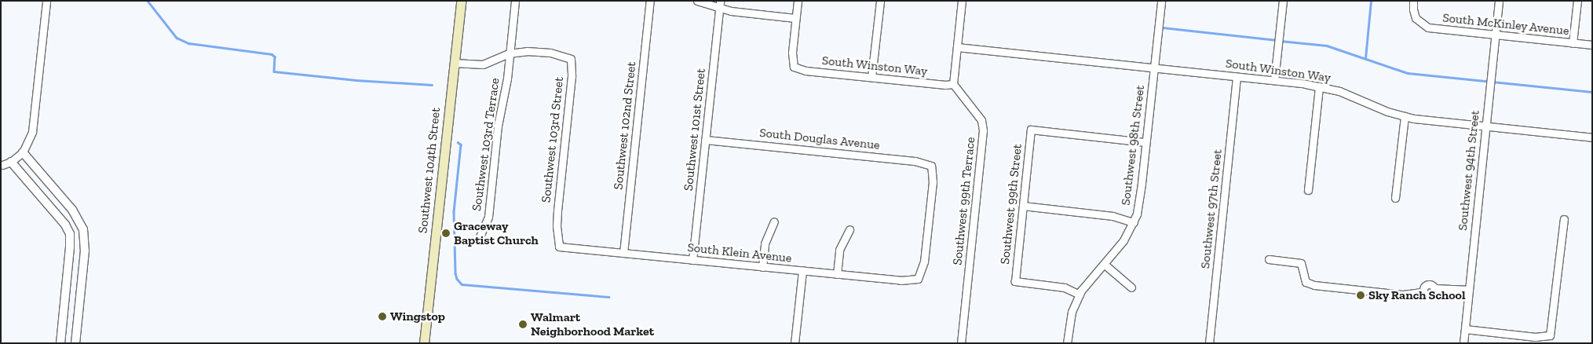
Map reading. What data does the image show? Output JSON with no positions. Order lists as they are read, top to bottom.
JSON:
{
  "streets": {
    "main road": ["Southwest 104th Street"],
    "street": [
      "South McKinley Avenue",
      "South Winston Way",
      "Southwest 102nd Street",
      "Southwest 101st Street",
      "South Douglas Avenue",
      "Southwest 103rd Street",
      "Southwest 103rd Terrace",
      "Southwest 98th Street",
      "Southwest 94th Street",
      "Southwest 99th Terrace",
      "Southwest 99th Street",
      "Southwest 97th Street",
      "South Klein Avenue"
    ]
  },
  "crossings": [
    ["South McKinley Avenue", "Southwest 94th Street"],
    ["South Winston Way", "Southwest 98th Street"],
    ["South Winston Way", "Southwest 94th Street"],
    ["South Winston Way", "Southwest 99th Terrace"],
    ["South Winston Way", "Southwest 97th Street"],
    ["Southwest 102nd Street", "South Klein Avenue"],
    ["Southwest 101st Street", "South Douglas Avenue"],
    ["Southwest 101st Street", "South Klein Avenue"],
    ["South Douglas Avenue", "South Klein Avenue"],
    ["Southwest 103rd Street", "Southwest 103rd Terrace"],
    ["Southwest 103rd Street", "South Klein Avenue"],
    ["Southwest 98th Street", "Southwest 99th Street"]
  ],
  "places": [
    "Graceway Baptist Church",
    "Sky Ranch School",
    "Wingstop",
    "Walmart Neighborhood Market"
  ]
}
